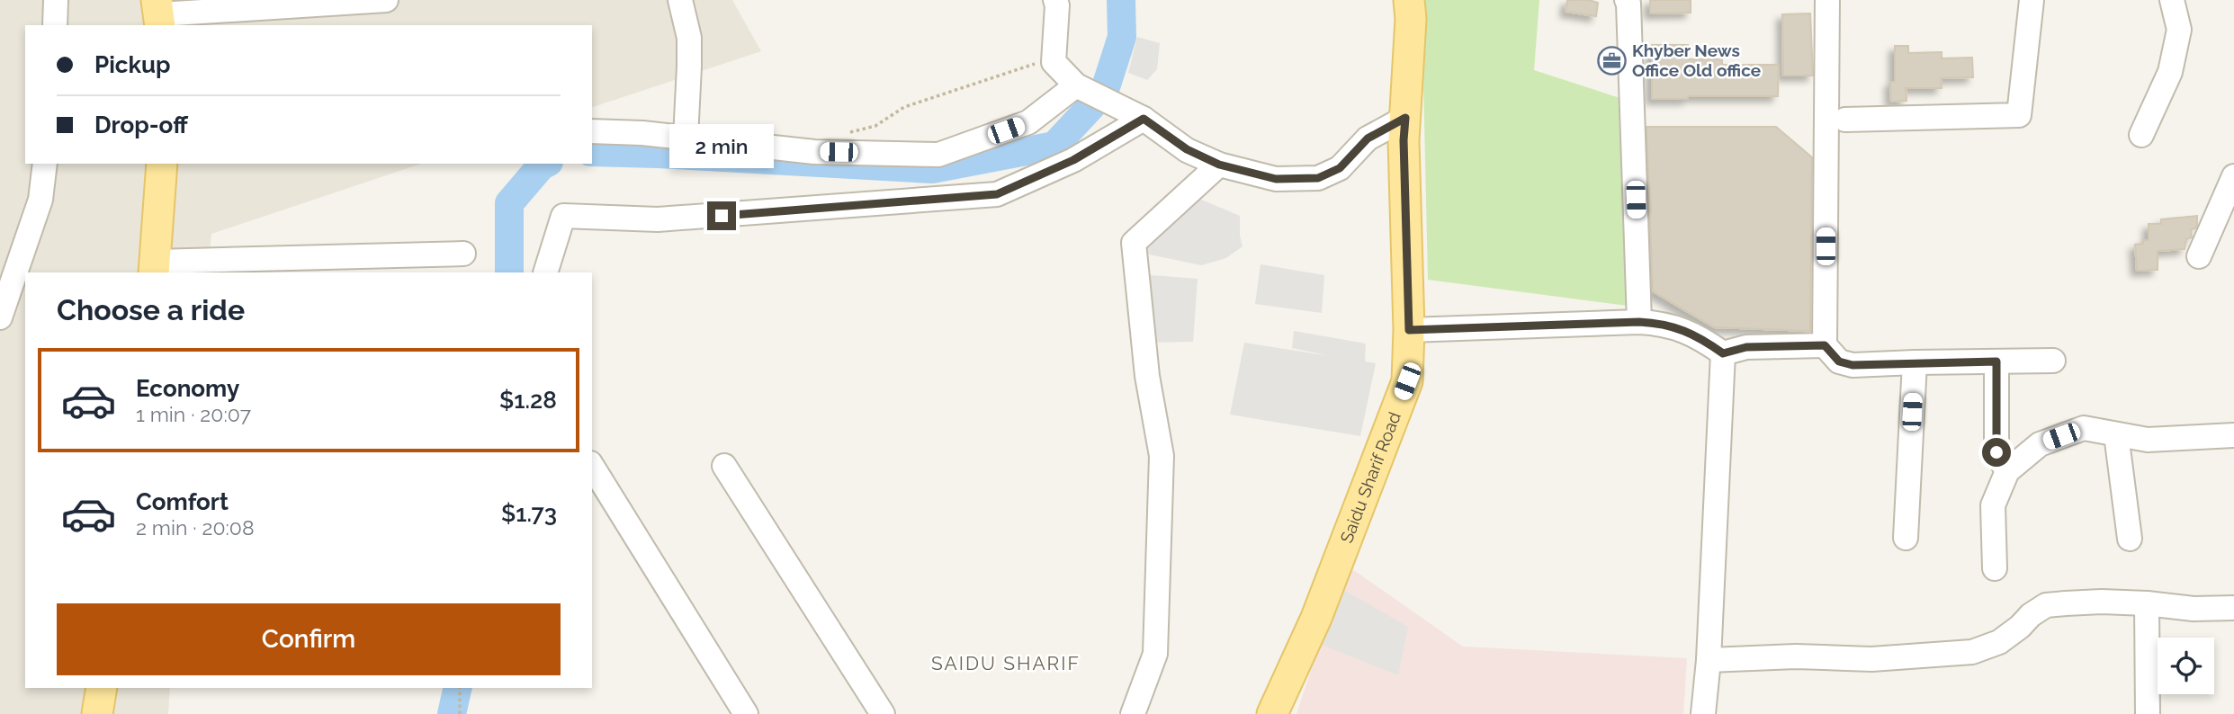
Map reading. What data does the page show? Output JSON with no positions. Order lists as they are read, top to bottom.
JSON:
{
  "streets": {
    "main road": ["Saidu Sharif Road"]
  },
  "districts": ["SAIDU SHARIF"],
  "places": {
    "office": ["Khyber News Office Old office"]
  },
  "page": {
    "banner": ["Pickup", "Drop-off"],
    "bubble": "2 min",
    "heading": "Choose a ride",
    "list": [
      {
        "name": "Economy",
        "note": "1 min · 20:07",
        "value": "$1.28"
      },
      {
        "name": "Comfort",
        "note": "2 min · 20:08",
        "value": "$1.73"
      }
    ],
    "buttons": "Confirm"
  }
}
